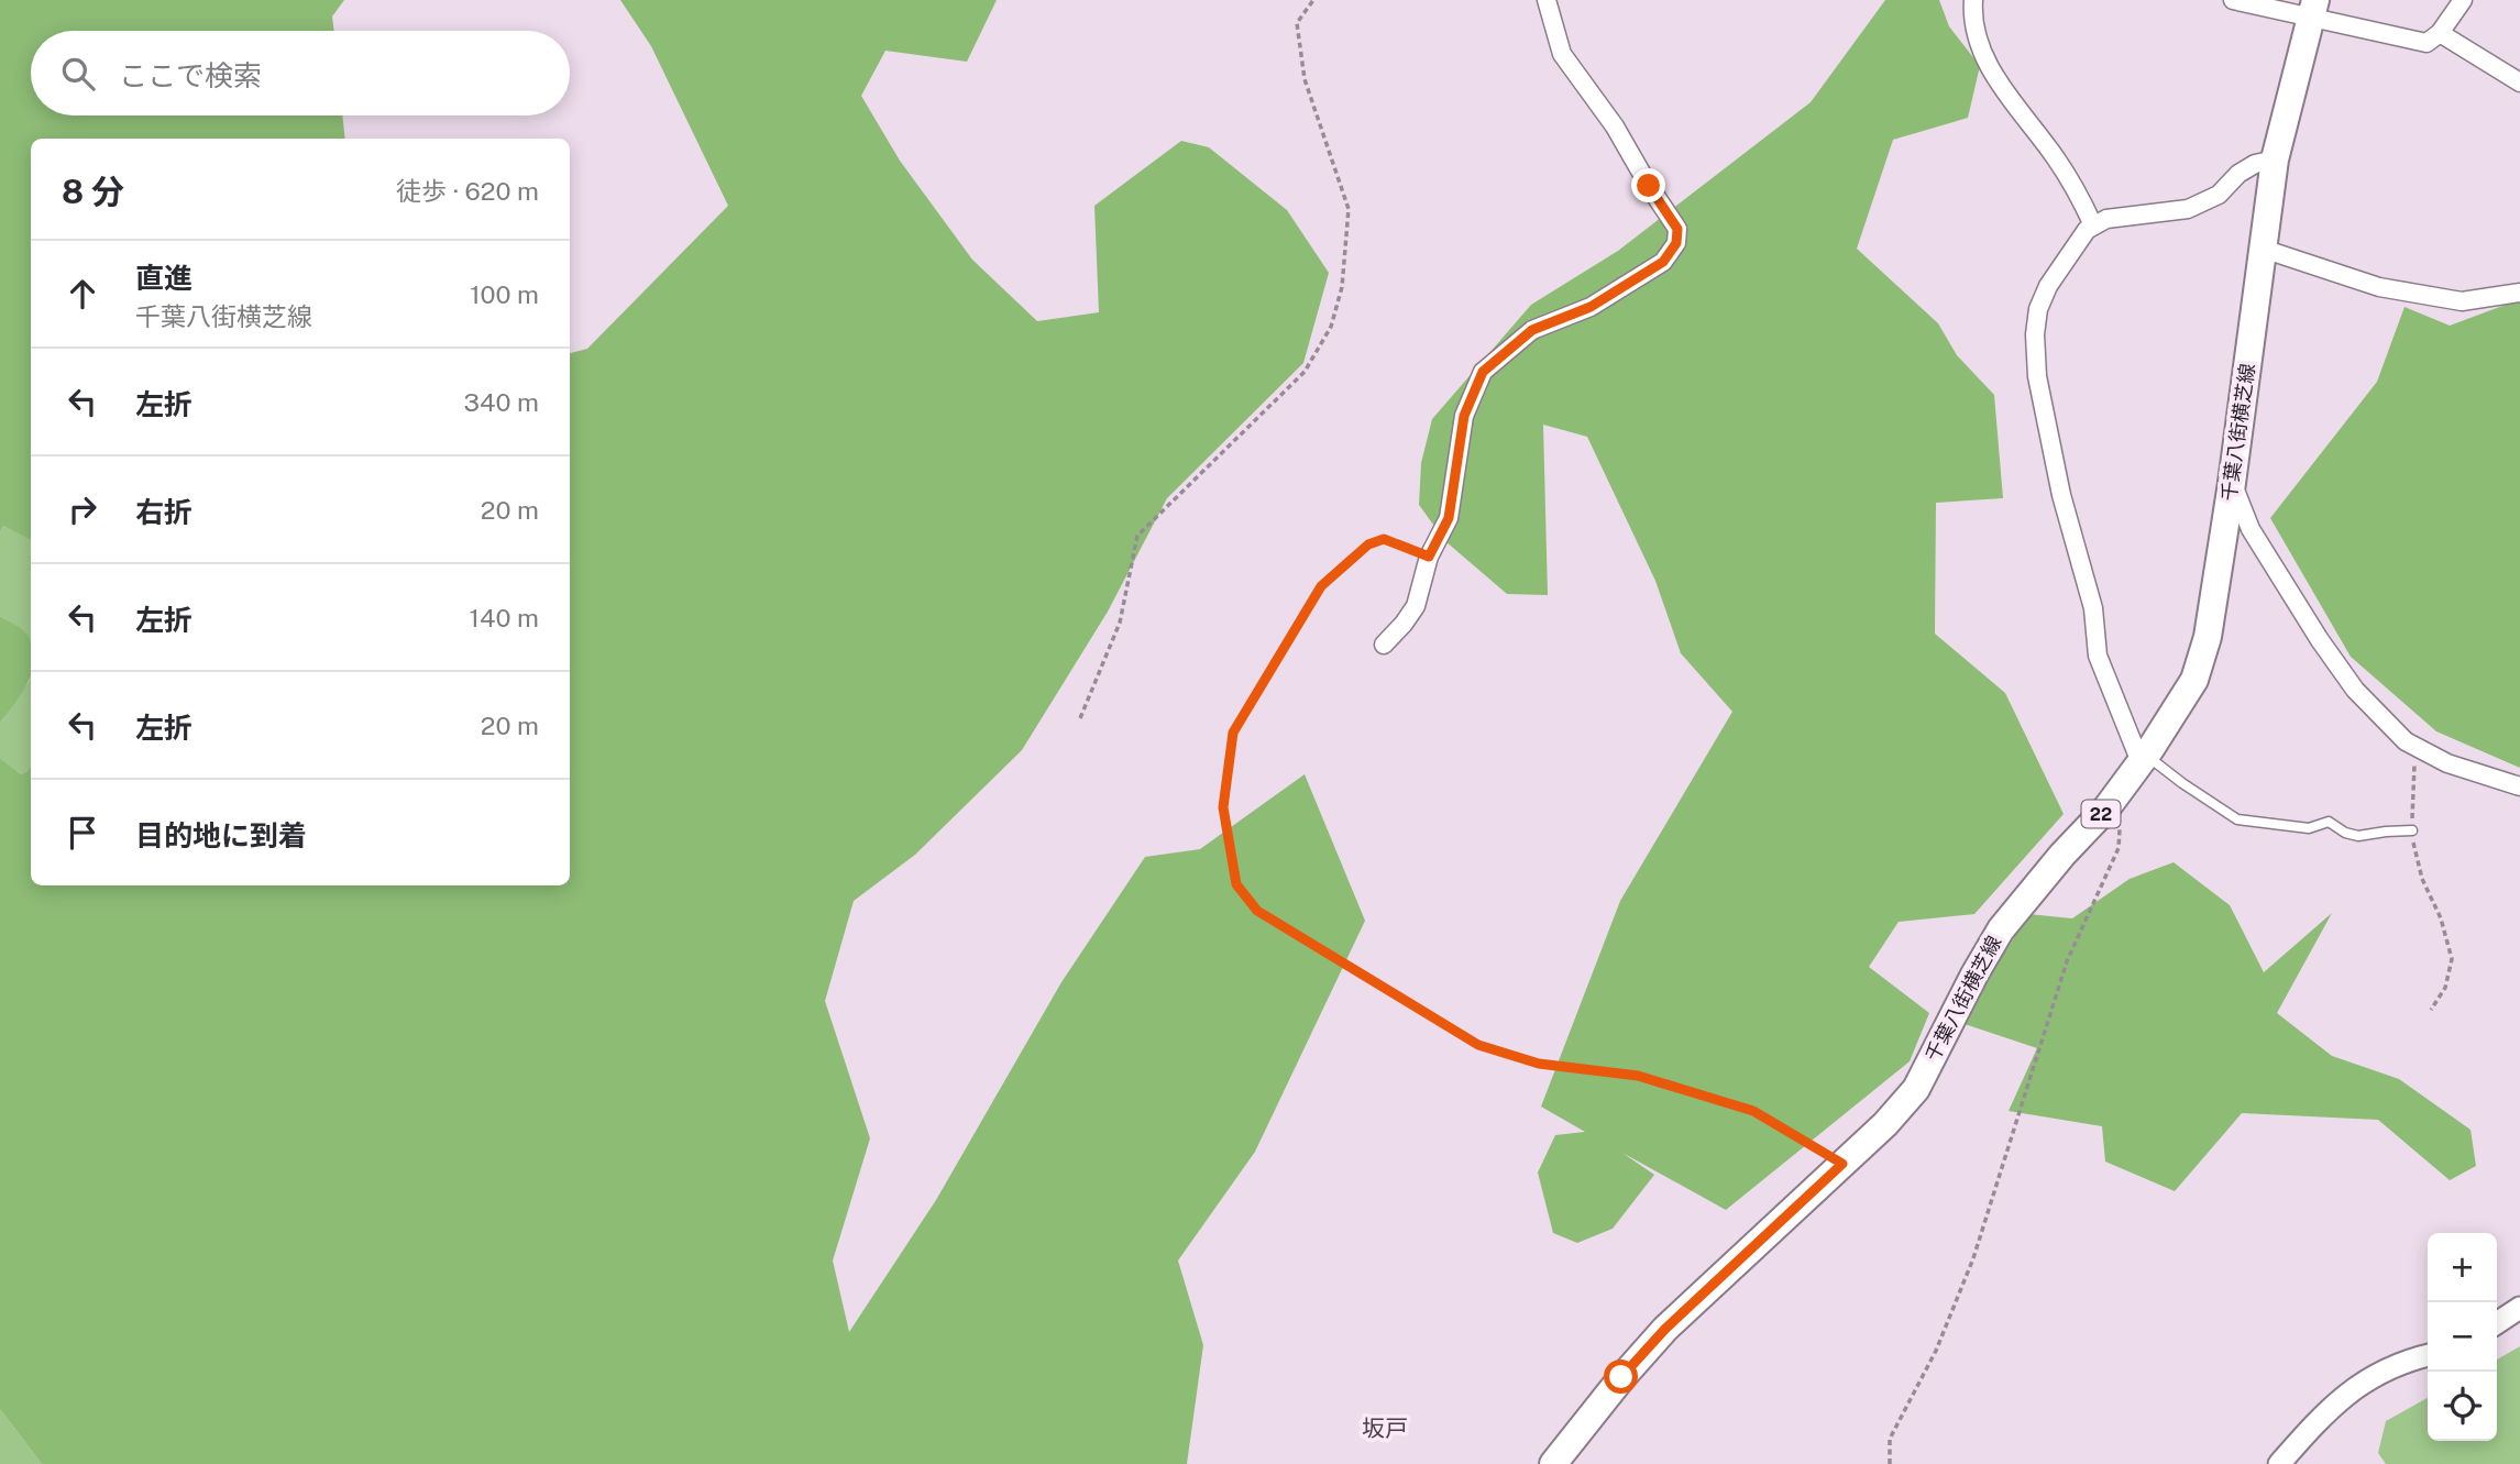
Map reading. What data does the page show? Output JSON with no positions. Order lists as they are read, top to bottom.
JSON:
{
  "streets": {
    "main road": ["千葉八街横芝線", "22"]
  },
  "districts": ["坂戸"],
  "page": {
    "search": "ここで検索",
    "heading": ["8 分", "徒歩 · 620 m"],
    "list": [
      ["直進", "千葉八街横芝線", "100 m"],
      ["左折", "340 m"],
      ["右折", "20 m"],
      ["左折", "140 m"],
      ["左折", "20 m"],
      "目的地に到着"
    ],
    "map_buttons": ["+", "−"]
  }
}
